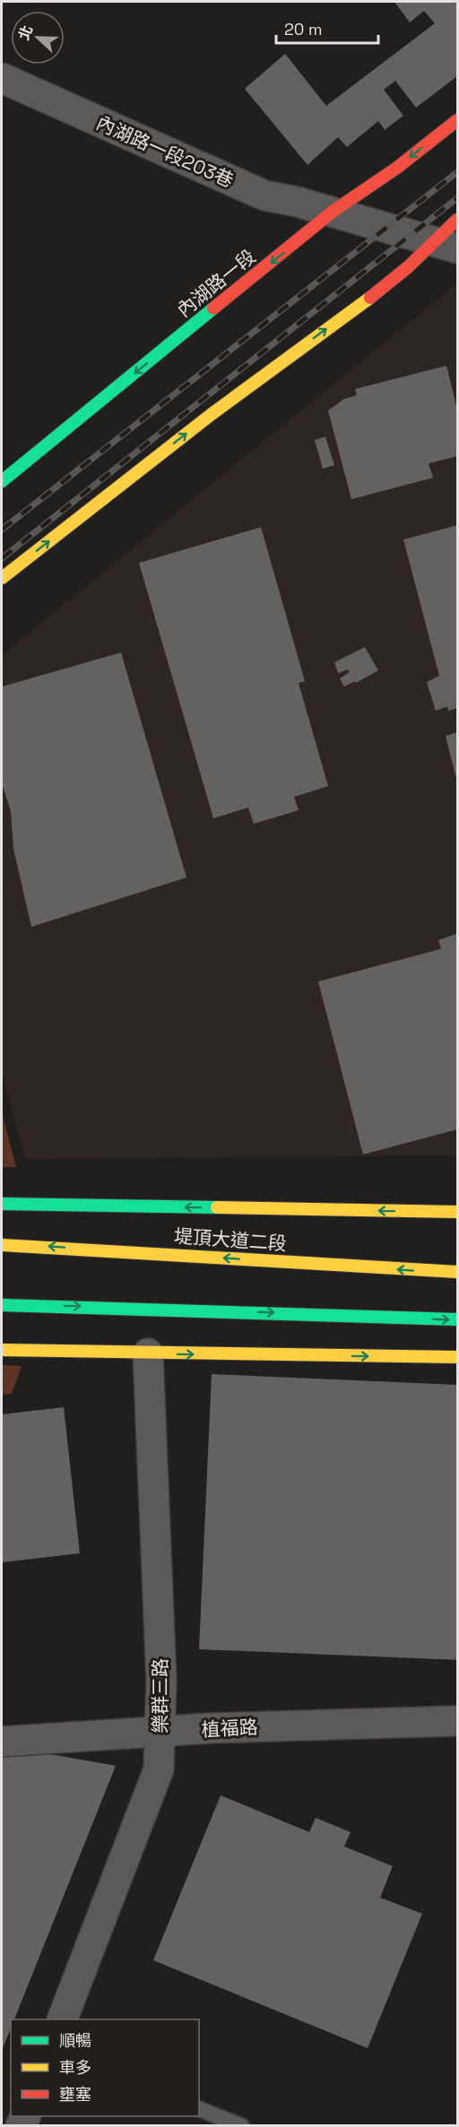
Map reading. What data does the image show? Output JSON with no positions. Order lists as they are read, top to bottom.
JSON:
{
  "streets": {
    "main road": ["內湖路一段", "堤頂大道二段"],
    "street": ["內湖路一段203巷", "樂群三路", "植福路"]
  },
  "crossings": [
    ["內湖路一段203巷", "內湖路一段"],
    ["樂群三路", "植福路"]
  ],
  "legend": ["順暢", "車多", "壅塞"],
  "scale_bar": "20 m",
  "north": "left"
}
